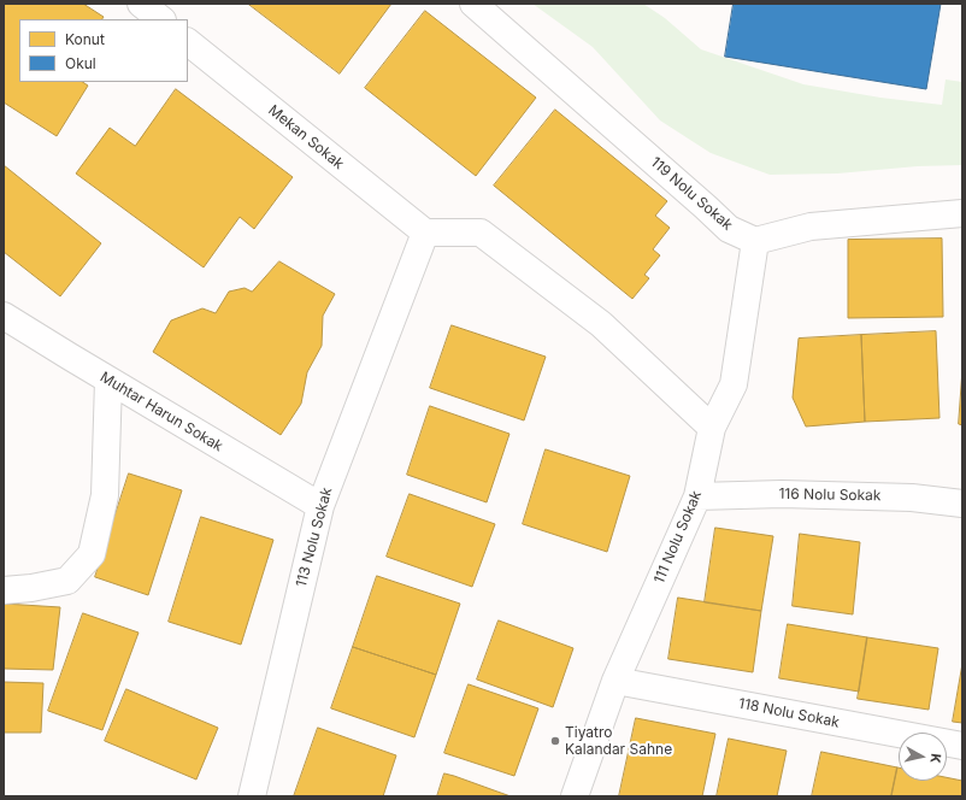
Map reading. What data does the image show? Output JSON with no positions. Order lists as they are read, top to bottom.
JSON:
{
  "streets": {
    "street": [
      "Mekan Sokak",
      "119 Nolu Sokak",
      "Muhtar Harun Sokak",
      "116 Nolu Sokak",
      "113 Nolu Sokak",
      "111 Nolu Sokak",
      "118 Nolu Sokak"
    ]
  },
  "crossings": [
    ["Mekan Sokak", "113 Nolu Sokak"],
    ["119 Nolu Sokak", "111 Nolu Sokak"],
    ["Muhtar Harun Sokak", "113 Nolu Sokak"],
    ["116 Nolu Sokak", "111 Nolu Sokak"],
    ["111 Nolu Sokak", "118 Nolu Sokak"]
  ],
  "places": ["Tiyatro Kalandar Sahne"],
  "legend": ["Konut", "Okul"],
  "north": "right"
}
